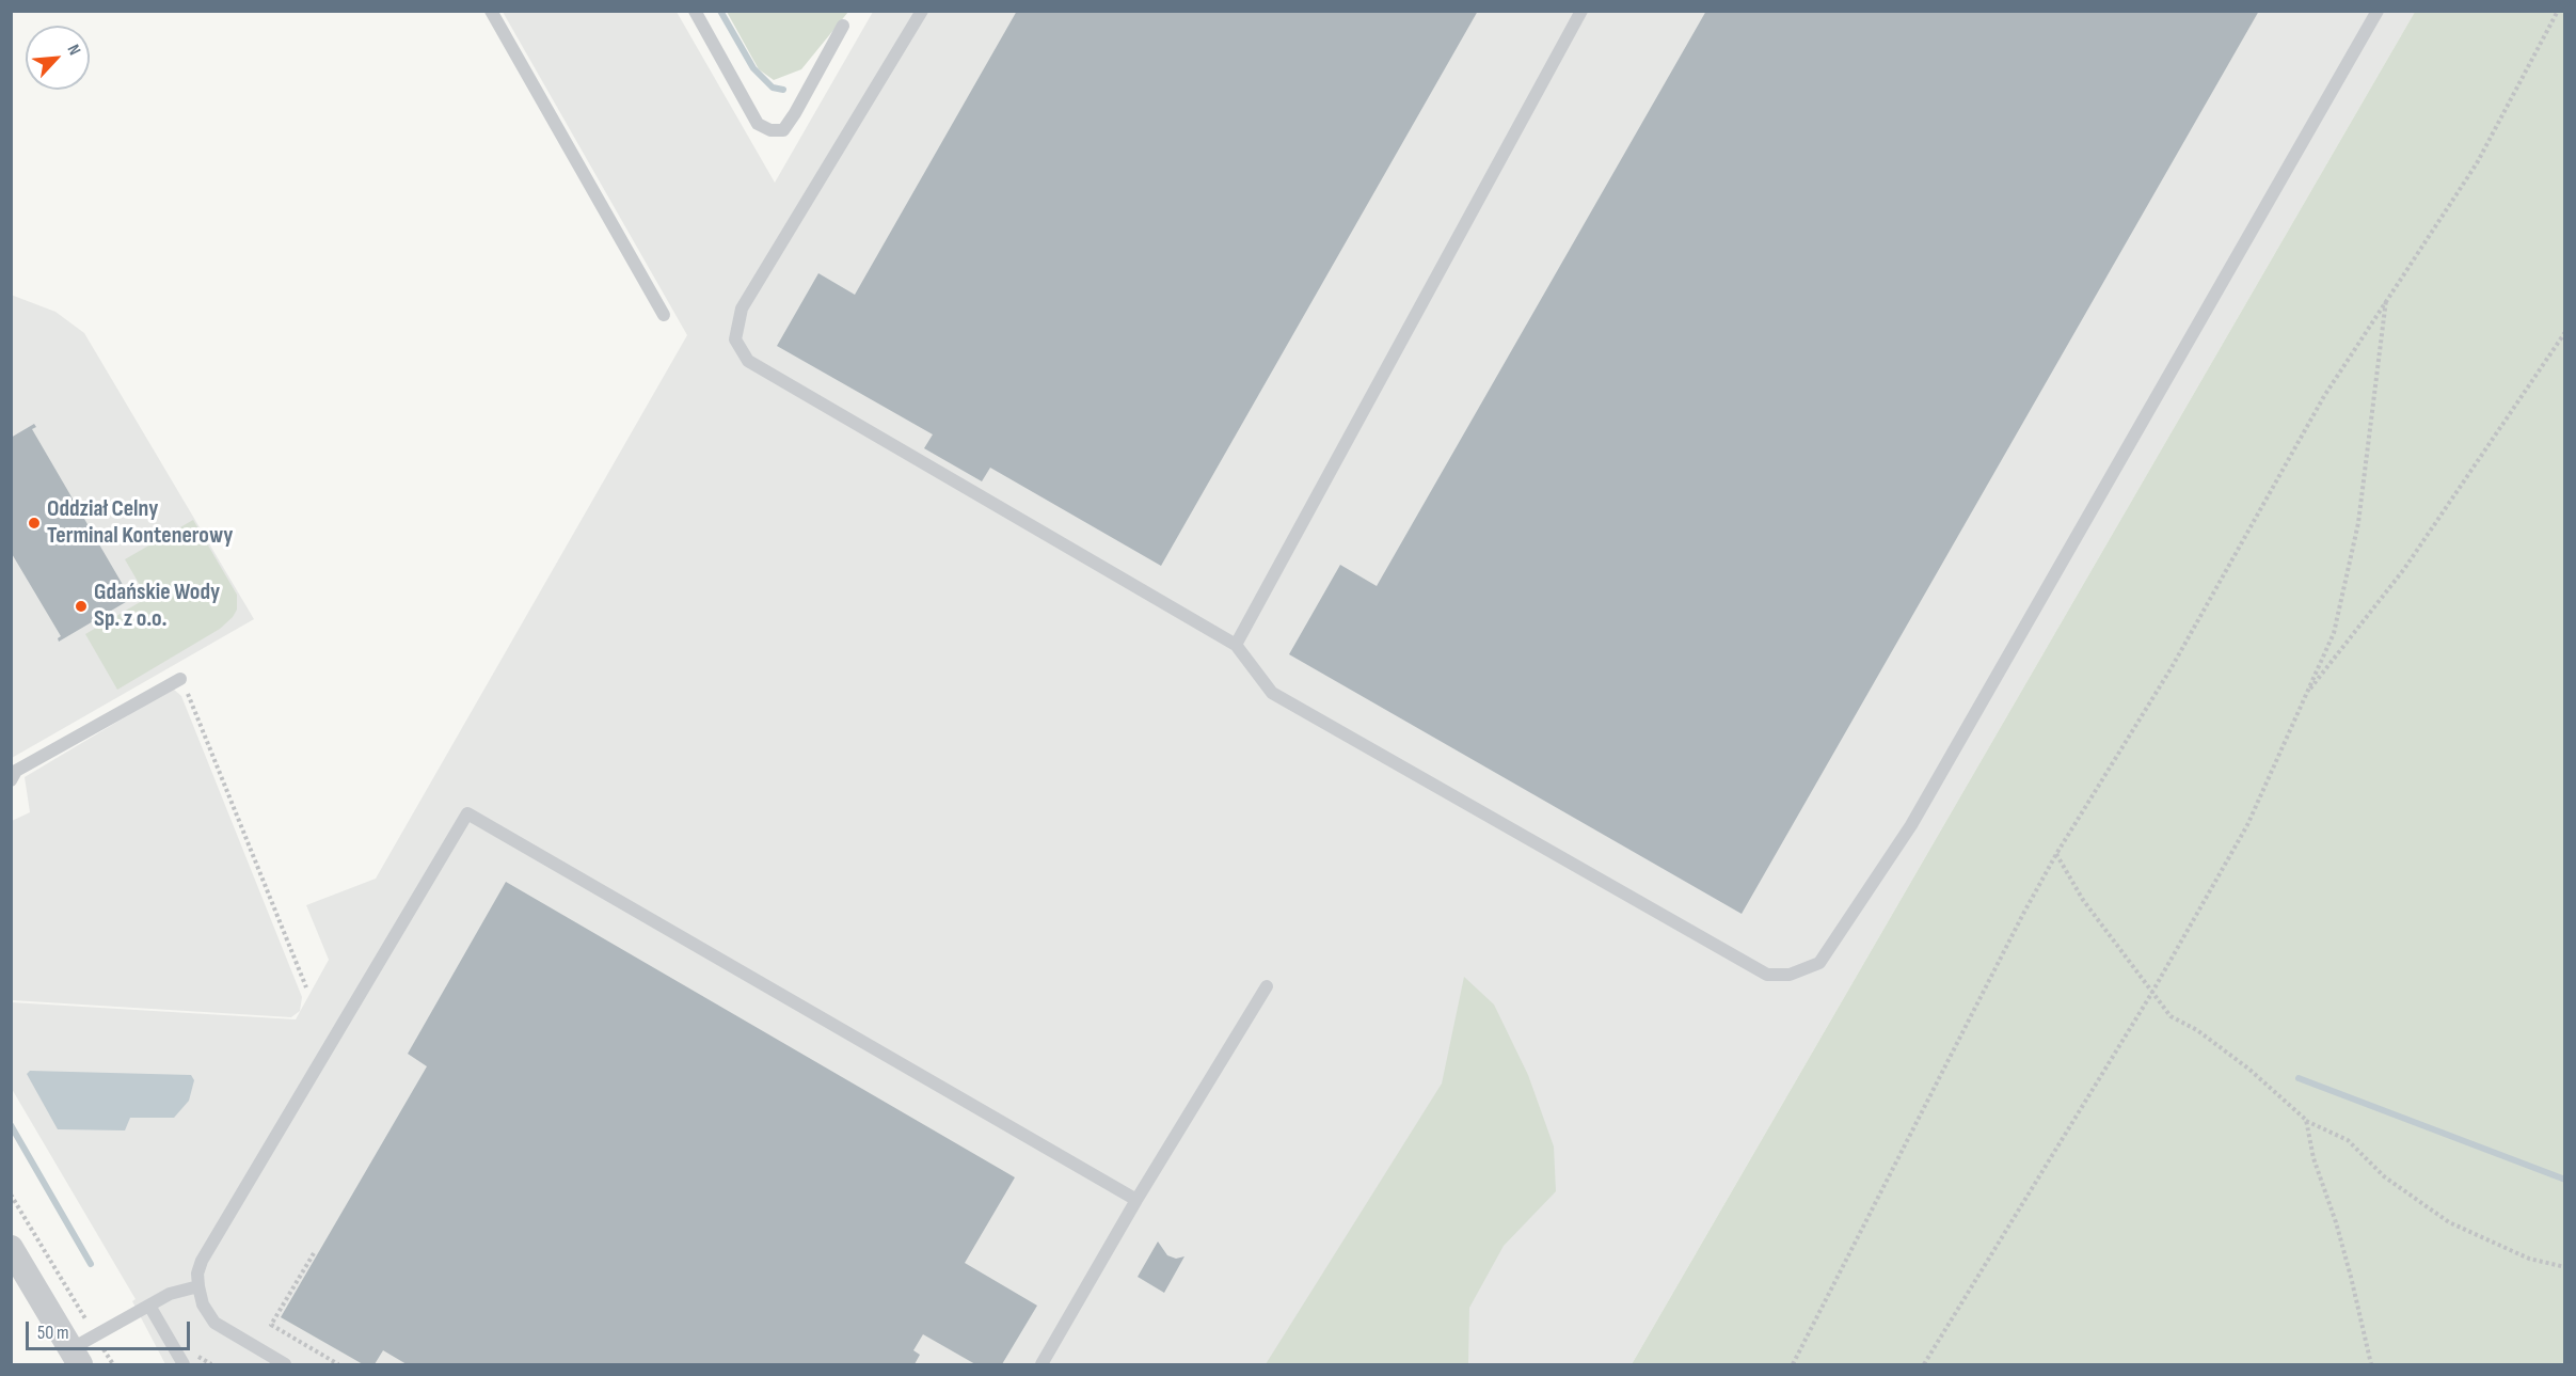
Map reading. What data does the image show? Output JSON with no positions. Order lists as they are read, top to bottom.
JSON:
{
  "places": ["Oddział Celny Terminal Kontenerowy", "Gdańskie Wody Sp. z o.o."],
  "scale_bar": "50 m",
  "north": "top right"
}
